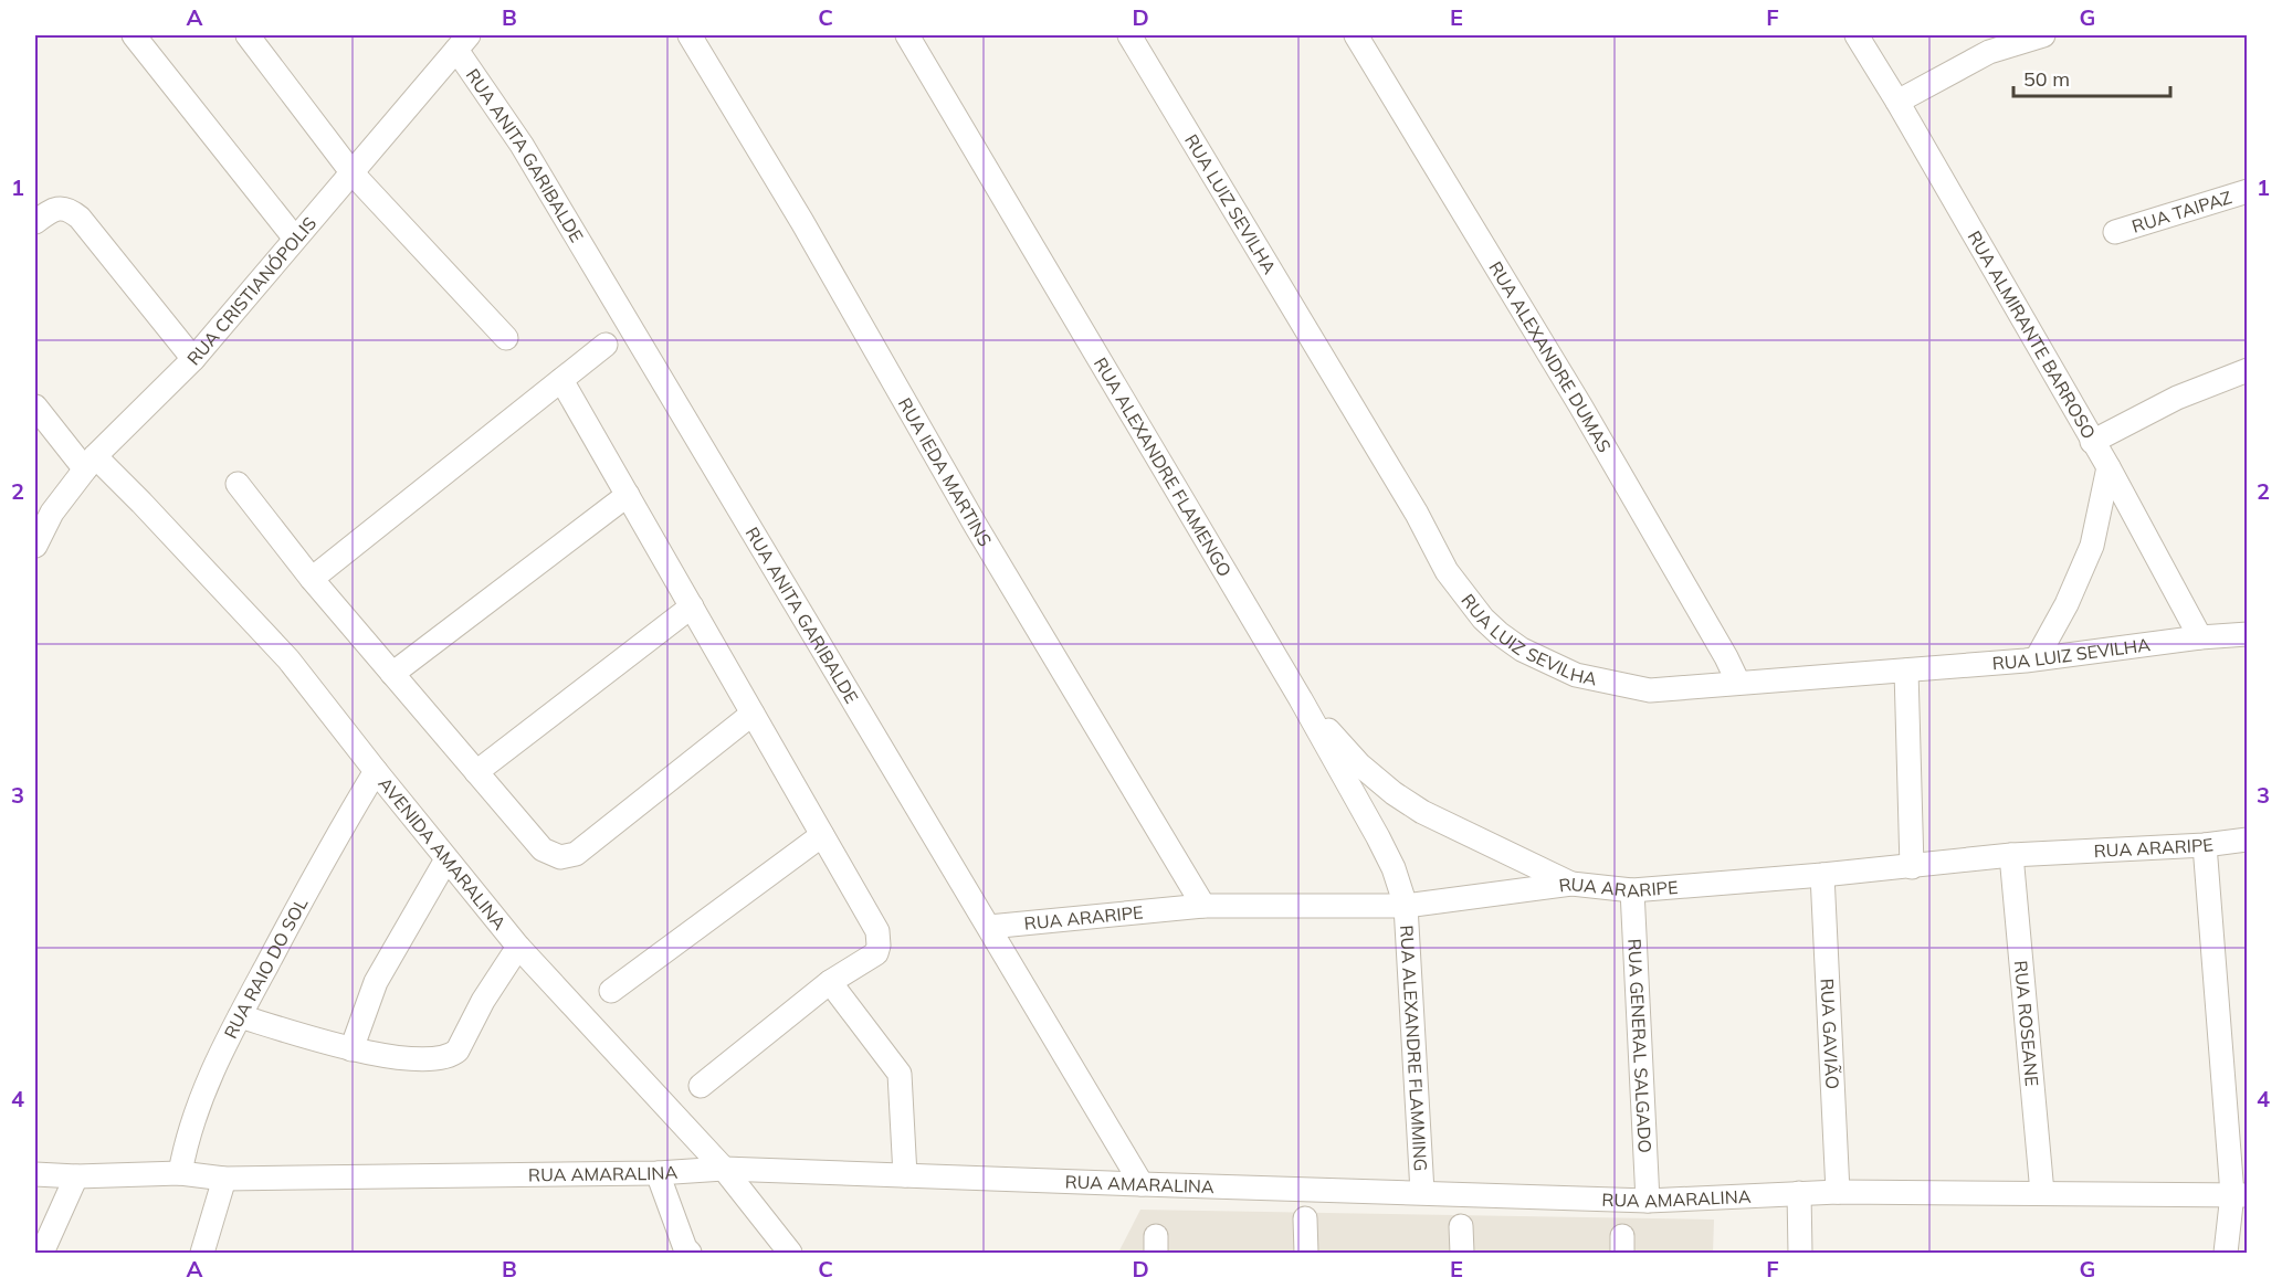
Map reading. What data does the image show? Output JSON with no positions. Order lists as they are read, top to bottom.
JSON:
{
  "streets": {
    "street": [
      "RUA ANITA GARIBALDE",
      "RUA LUIZ SEVILHA",
      "RUA TAIPAZ",
      "RUA CRISTIANÓPOLIS",
      "RUA ALMIRANTE BARROSO",
      "RUA ALEXANDRE DUMAS",
      "RUA ALEXANDRE FLAMENGO",
      "RUA IEDA MARTINS",
      "RUA ARARIPE",
      "AVENIDA AMARALINA",
      "RUA RAIO DO SOL",
      "RUA ROSEANE",
      "RUA GAVIÃO",
      "RUA GENERAL SALGADO",
      "RUA ALEXANDRE FLAMMING",
      "RUA AMARALINA"
    ]
  },
  "crossings": [
    ["RUA ANITA GARIBALDE", "RUA CRISTIANÓPOLIS"],
    ["RUA ANITA GARIBALDE", "RUA ARARIPE"],
    ["RUA ANITA GARIBALDE", "RUA AMARALINA"],
    ["RUA LUIZ SEVILHA", "RUA ALMIRANTE BARROSO"],
    ["RUA LUIZ SEVILHA", "RUA ALEXANDRE DUMAS"],
    ["RUA CRISTIANÓPOLIS", "AVENIDA AMARALINA"],
    ["RUA ALEXANDRE FLAMENGO", "RUA ARARIPE"],
    ["RUA ALEXANDRE FLAMENGO", "RUA ALEXANDRE FLAMMING"],
    ["RUA IEDA MARTINS", "RUA ARARIPE"],
    ["RUA ARARIPE", "RUA ROSEANE"],
    ["RUA ARARIPE", "RUA GAVIÃO"],
    ["RUA ARARIPE", "RUA GENERAL SALGADO"],
    ["RUA ARARIPE", "RUA ALEXANDRE FLAMMING"],
    ["AVENIDA AMARALINA", "RUA RAIO DO SOL"],
    ["AVENIDA AMARALINA", "RUA AMARALINA"],
    ["RUA RAIO DO SOL", "RUA AMARALINA"],
    ["RUA ROSEANE", "RUA AMARALINA"],
    ["RUA GAVIÃO", "RUA AMARALINA"],
    ["RUA GENERAL SALGADO", "RUA AMARALINA"],
    ["RUA ALEXANDRE FLAMMING", "RUA AMARALINA"]
  ],
  "scale_bar": "50 m",
  "grid": {
    "columns": [
      "A",
      "B",
      "C",
      "D",
      "E",
      "F",
      "G"
    ],
    "rows": [
      "1",
      "2",
      "3",
      "4"
    ]
  }
}
